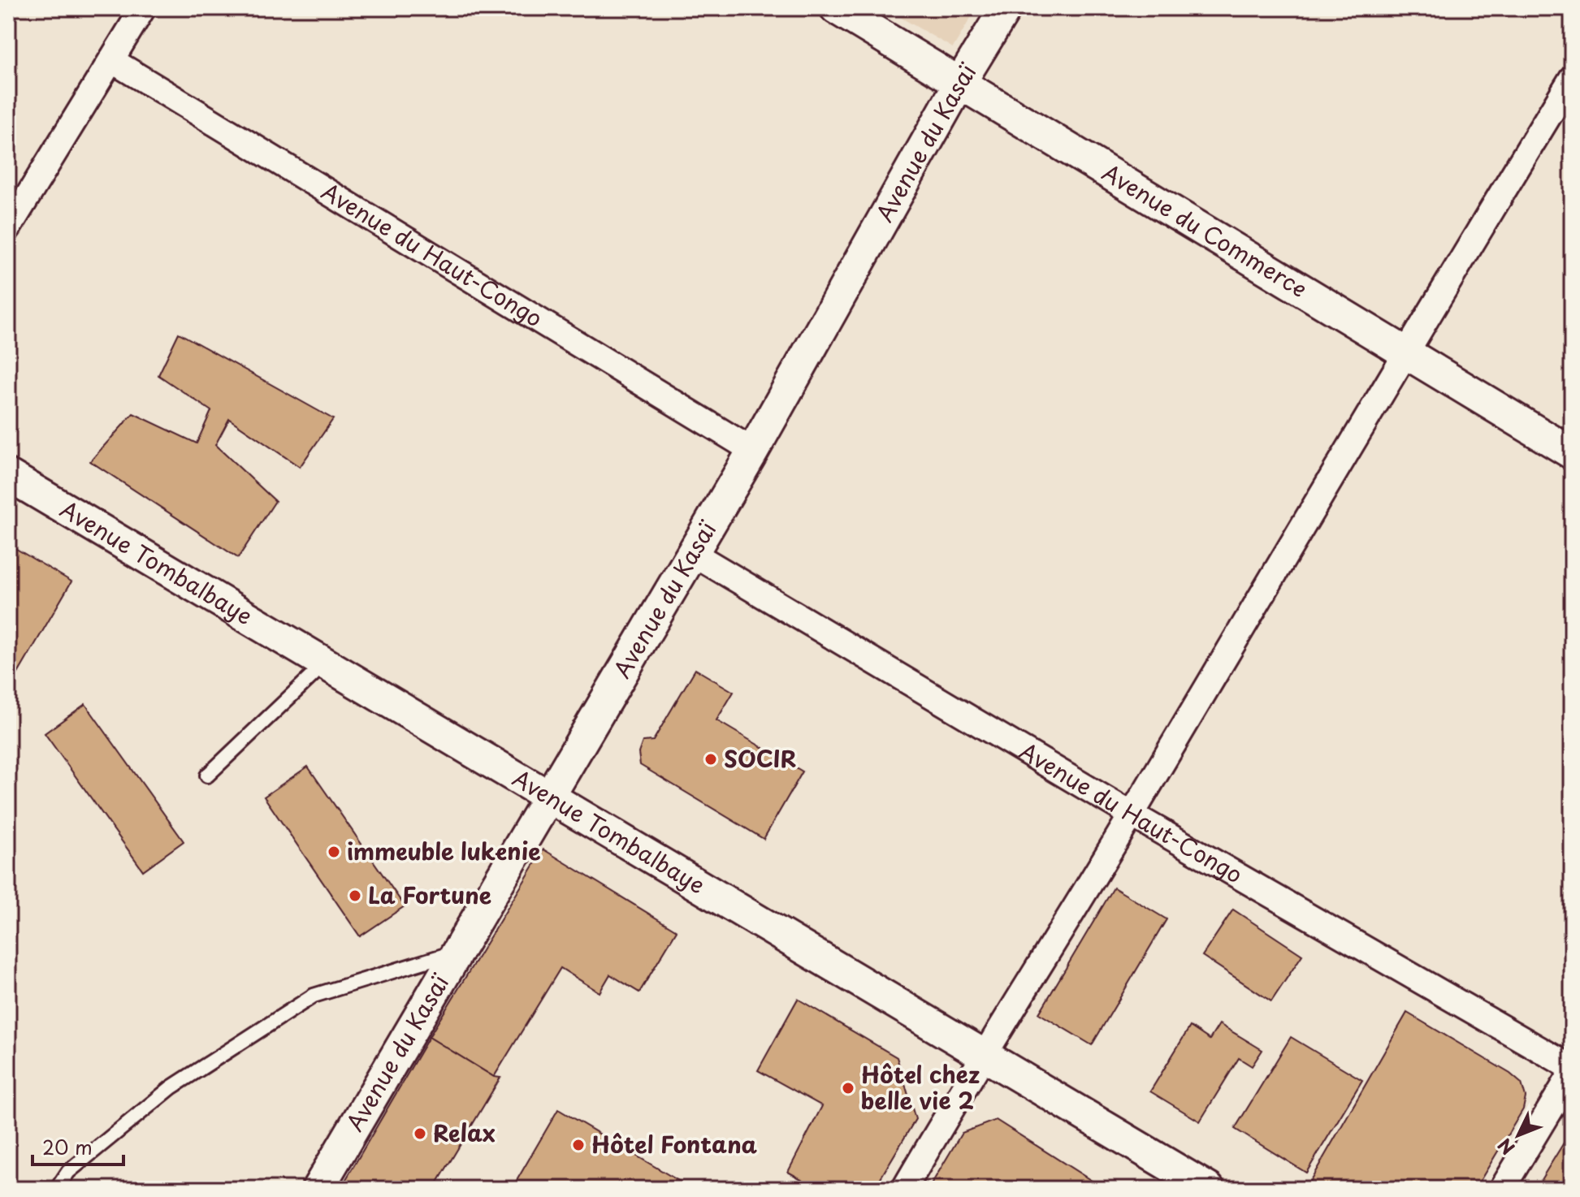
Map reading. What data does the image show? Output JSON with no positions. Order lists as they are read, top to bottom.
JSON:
{
  "streets": {
    "street": [
      "Avenue du Kasaï",
      "Avenue du Commerce",
      "Avenue du Haut-Congo",
      "Avenue Tombalbaye"
    ]
  },
  "crossings": [
    ["Avenue du Kasaï", "Avenue du Commerce"],
    ["Avenue du Kasaï", "Avenue du Haut-Congo"],
    ["Avenue du Kasaï", "Avenue Tombalbaye"]
  ],
  "places": [
    "SOCIR",
    "immeuble lukenie",
    "La Fortune",
    "Hôtel chez belle vie 2",
    "Relax",
    "Hôtel Fontana"
  ],
  "scale_bar": "20 m",
  "north": "bottom left"
}
